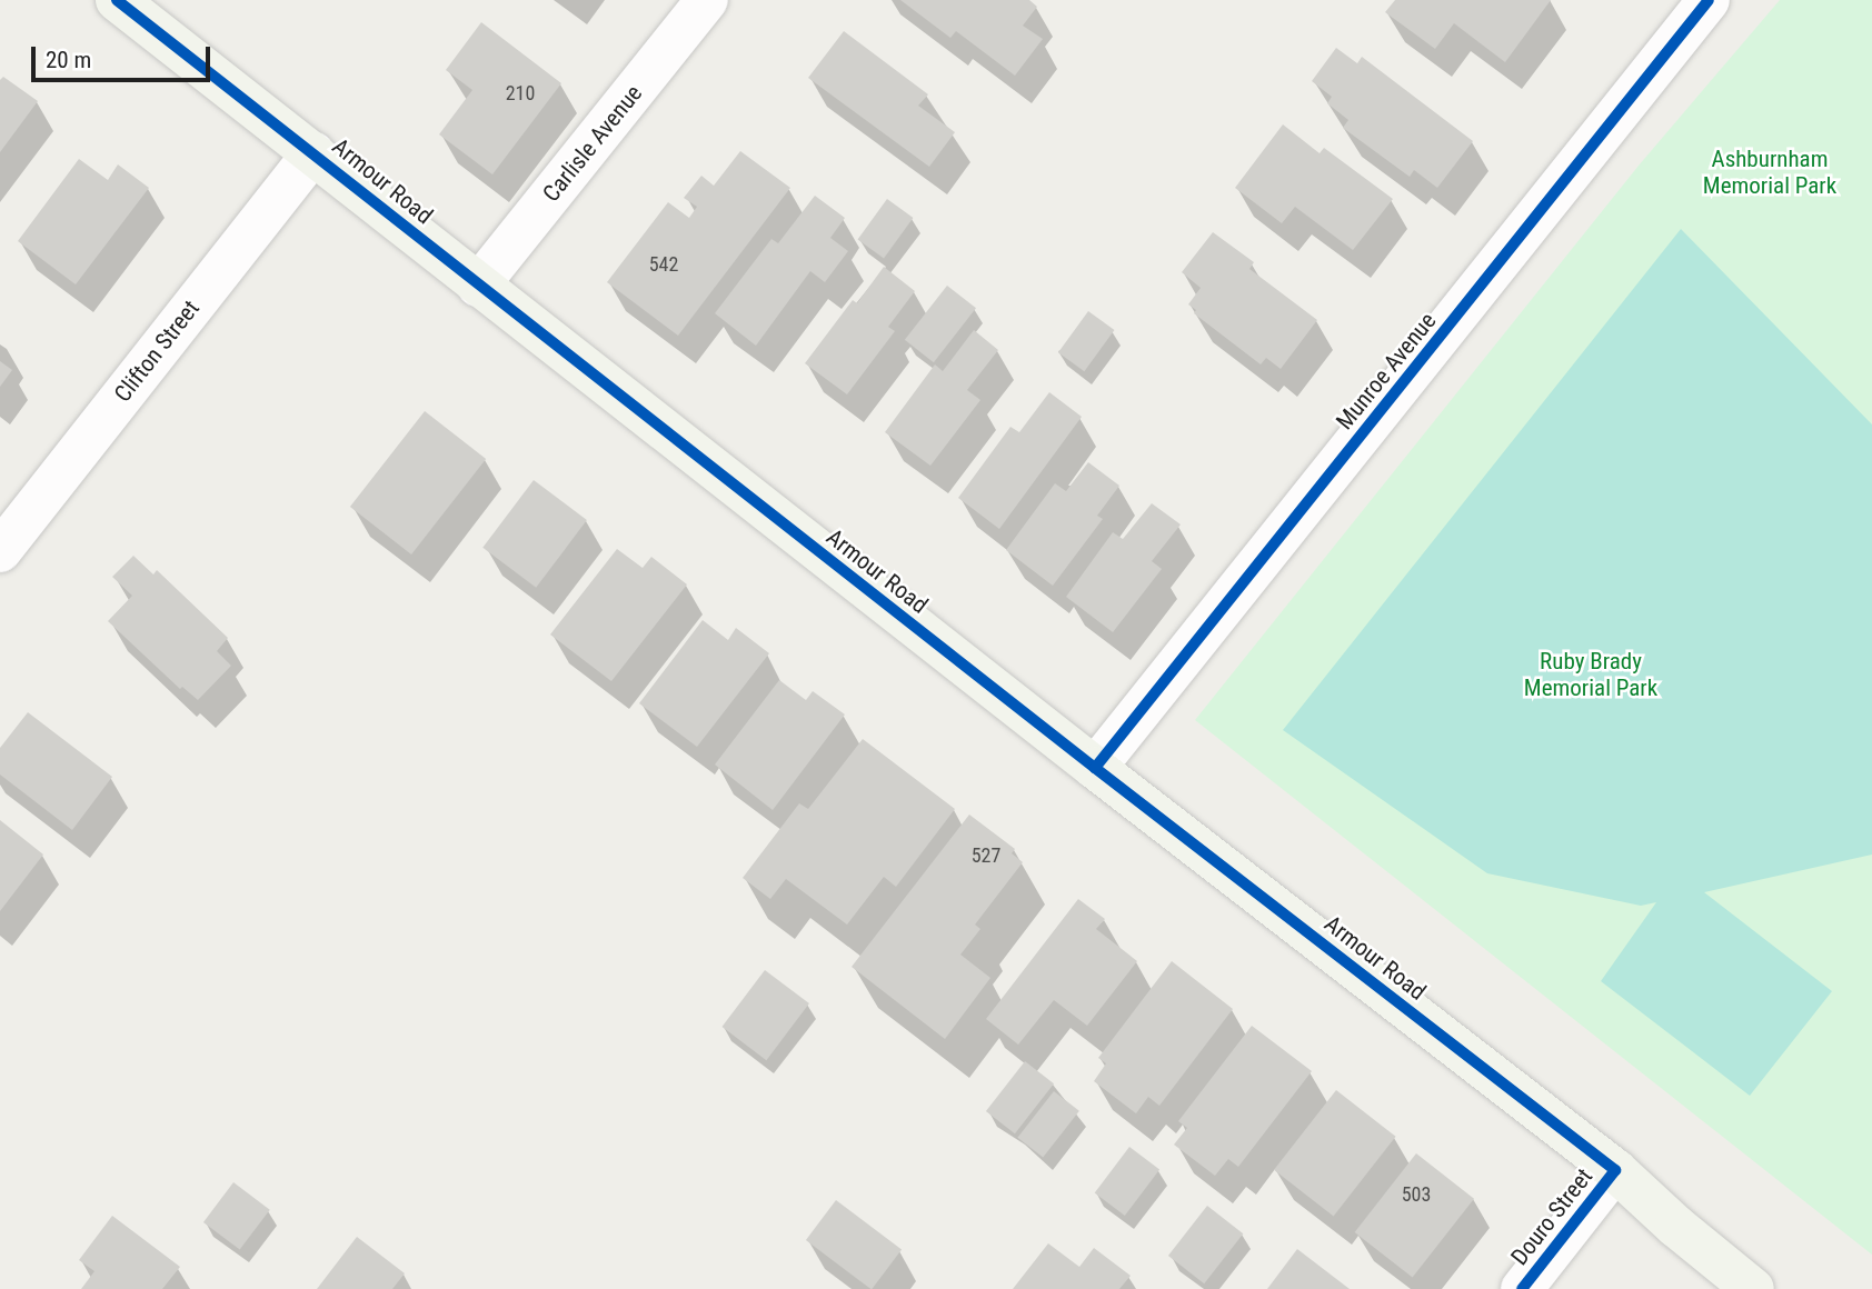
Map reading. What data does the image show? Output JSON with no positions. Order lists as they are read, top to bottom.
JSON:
{
  "streets": {
    "main road": ["Armour Road"],
    "street": [
      "Carlisle Avenue",
      "Clifton Street",
      "Munroe Avenue",
      "Douro Street"
    ]
  },
  "crossings": [
    ["Carlisle Avenue", "Armour Road"],
    ["Armour Road", "Clifton Street"],
    ["Armour Road", "Munroe Avenue"],
    ["Armour Road", "Douro Street"]
  ],
  "parks": ["Ashburnham Memorial Park", "Ruby Brady Memorial Park"],
  "house_numbers": [
    "210",
    "542",
    "527",
    "503"
  ],
  "scale_bar": "20 m"
}
